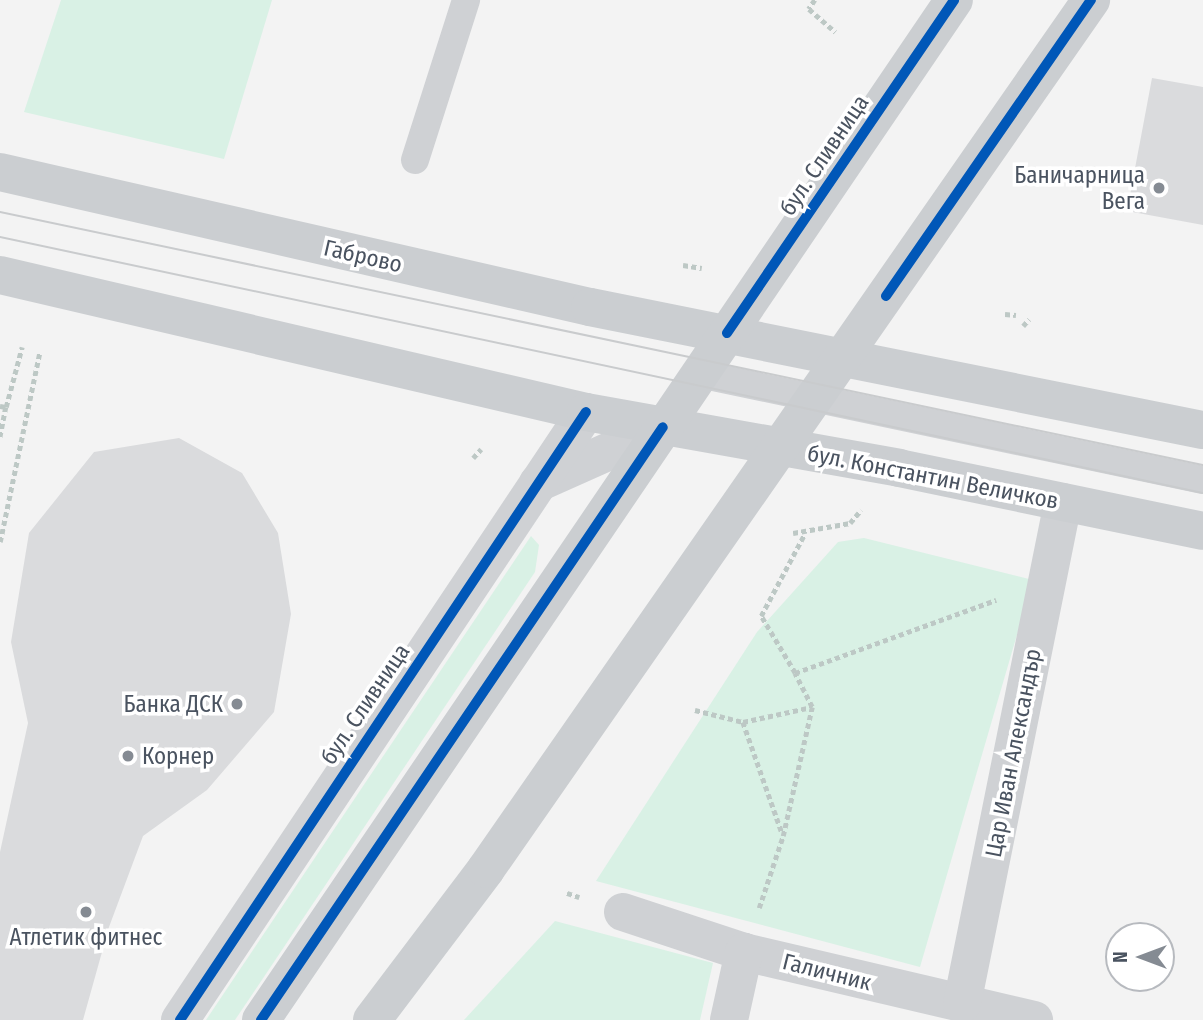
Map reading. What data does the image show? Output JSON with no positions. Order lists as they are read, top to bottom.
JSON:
{
  "streets": {
    "main road": ["бул. Сливница", "Габрово", "бул. Константин Величков"],
    "street": ["Цар Иван Александър", "Галичник"]
  },
  "crossings": [
    ["бул. Сливница", "Габрово"],
    ["бул. Сливница", "бул. Константин Величков"],
    ["бул. Константин Величков", "Цар Иван Александър"],
    ["Цар Иван Александър", "Галичник"]
  ],
  "places": [
    "Баничарница Вега",
    "Банка ДСК",
    "Корнер",
    "Атлетик фитнес"
  ],
  "north": "left"
}
